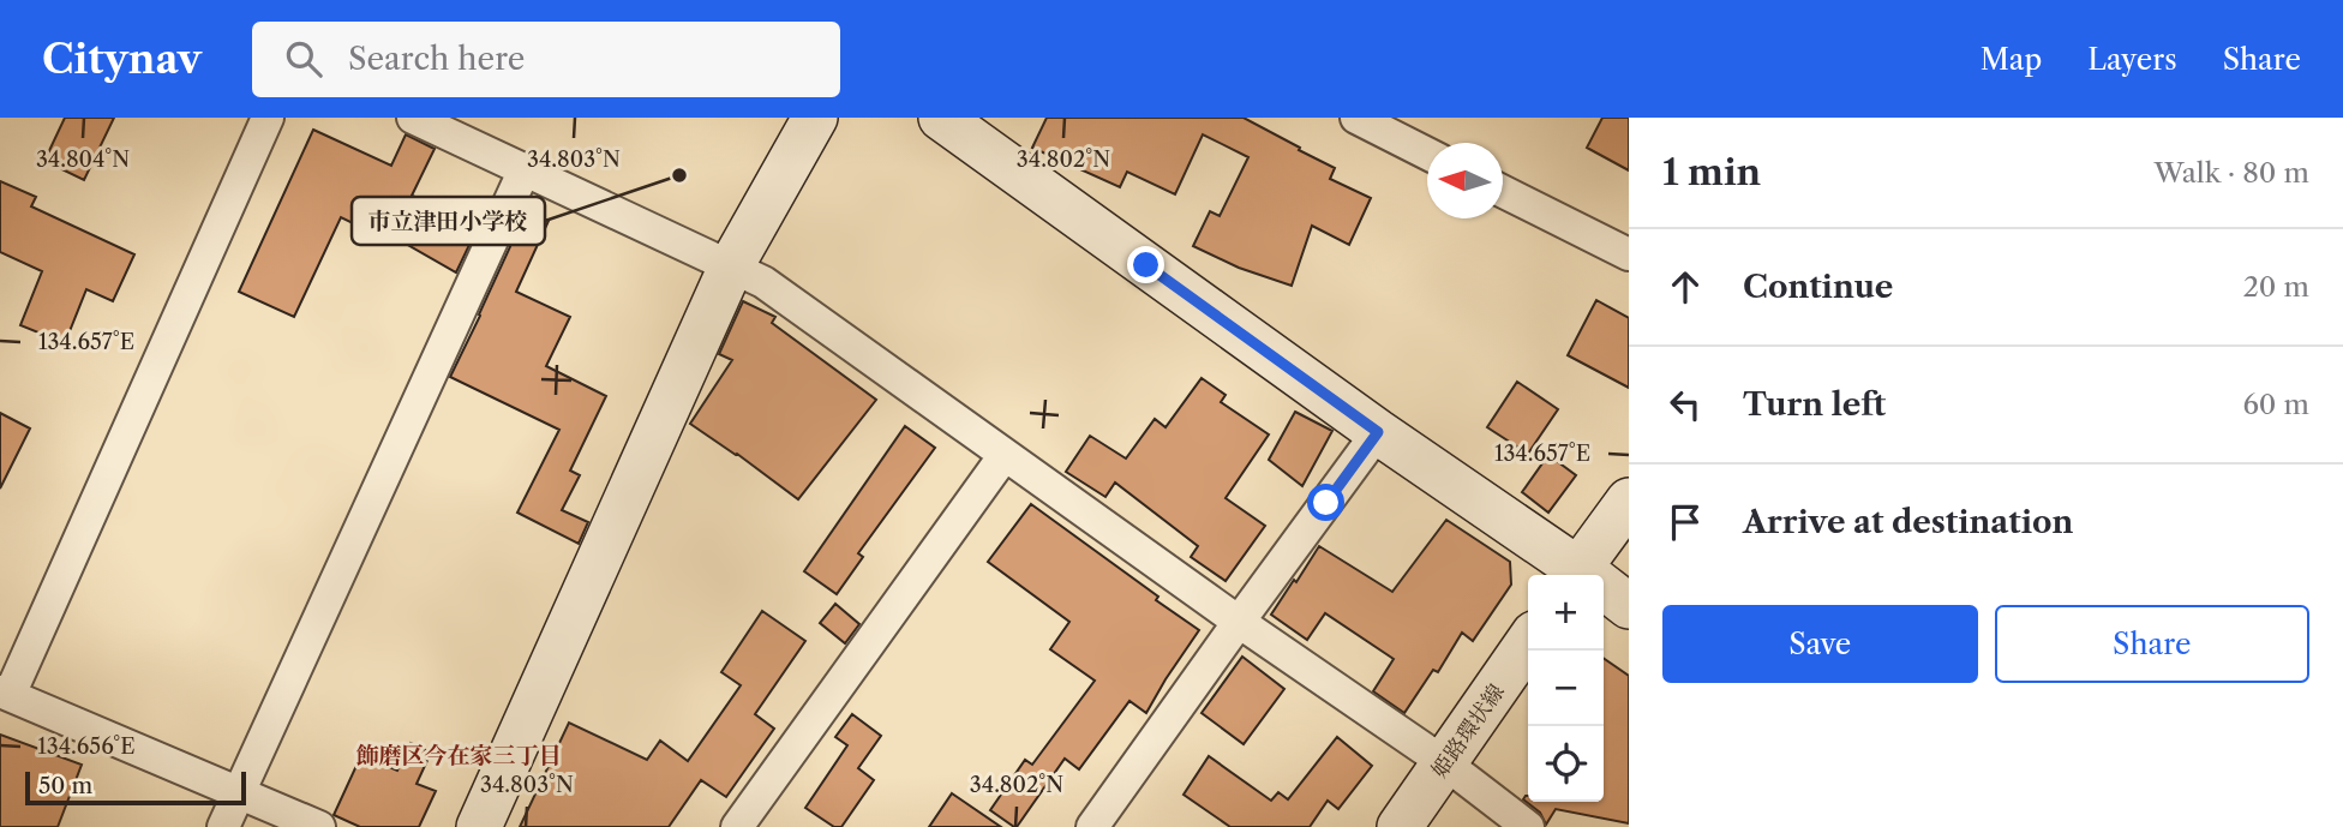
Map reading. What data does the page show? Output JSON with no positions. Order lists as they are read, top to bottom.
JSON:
{
  "streets": {
    "street": ["姫路環状線"]
  },
  "districts": ["飾磨区今在家三丁目"],
  "places": ["市立津田小学校"],
  "scale_bar": "50 m",
  "north": "left",
  "page": {
    "header": "Citynav",
    "search": "Search here",
    "nav": ["Map", "Layers", "Share"],
    "heading": ["1 min", "Walk · 80 m"],
    "list": [
      ["Continue", "20 m"],
      ["Turn left", "60 m"],
      "Arrive at destination"
    ],
    "map_buttons": ["+", "−"],
    "buttons": ["Save", "Share"],
    "scale": "50 m"
  },
  "coordinates": [
    "34.804°N",
    "34.803°N",
    "34.802°N",
    "134.657°E",
    "134.656°E"
  ]
}
